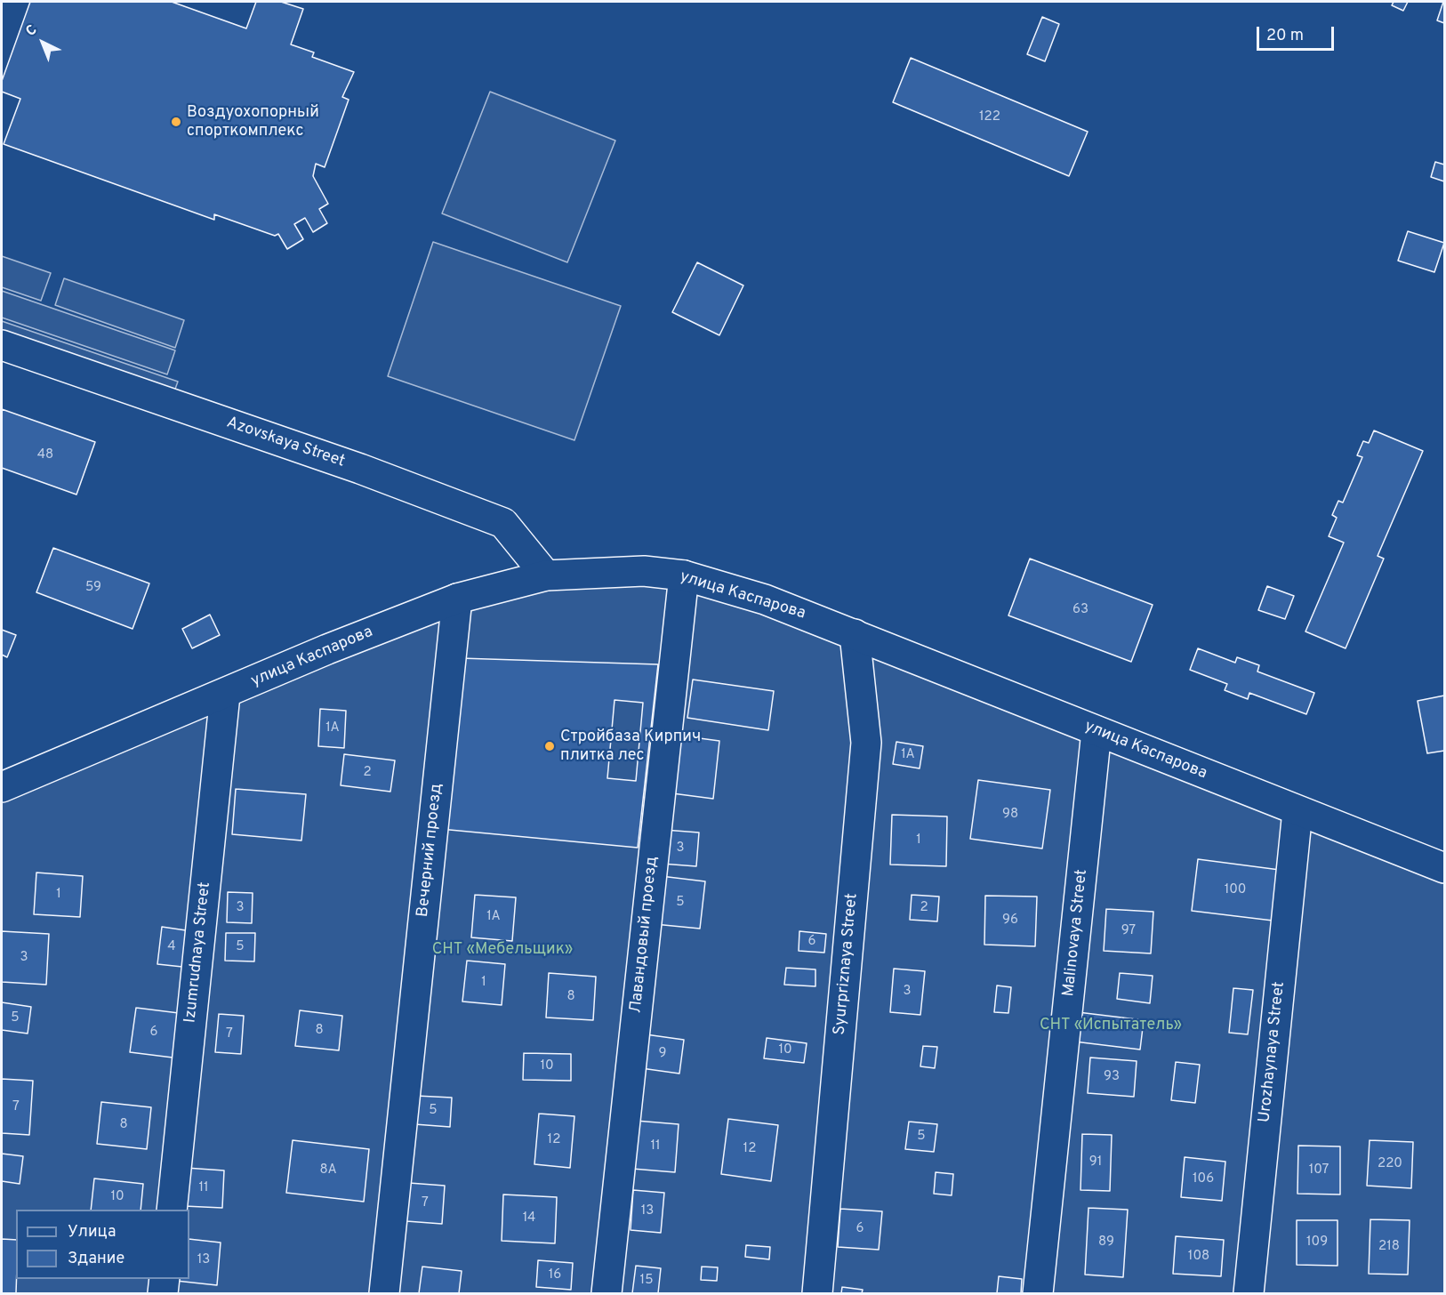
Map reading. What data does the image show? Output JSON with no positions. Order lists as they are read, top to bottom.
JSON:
{
  "streets": {
    "street": [
      "Azovskaya Street",
      "улица Каспарова",
      "Вечерний проезд",
      "Malinovaya Street",
      "Лавандовый проезд",
      "Izumrudnaya Street",
      "Syurpriznaya Street",
      "Urozhaynaya Street"
    ]
  },
  "crossings": [
    ["Azovskaya Street", "улица Каспарова"],
    ["улица Каспарова", "Вечерний проезд"],
    ["улица Каспарова", "Malinovaya Street"],
    ["улица Каспарова", "Лавандовый проезд"],
    ["улица Каспарова", "Izumrudnaya Street"],
    ["улица Каспарова", "Syurpriznaya Street"],
    ["улица Каспарова", "Urozhaynaya Street"]
  ],
  "parks": ["СНТ «Мебельщик»", "СНТ «Испытатель»"],
  "places": ["Воздуохопорный спорткомплекс", "Стройбаза Кирпич плитка лес"],
  "house_numbers": [
    "122",
    "48",
    "59",
    "63",
    "1А",
    "1А",
    "2",
    "98",
    "1",
    "3",
    "100",
    "1",
    "5",
    "3",
    "2",
    "1А",
    "96",
    "97",
    "6",
    "4",
    "5",
    "3",
    "1",
    "3",
    "8",
    "5",
    "8",
    "6",
    "7",
    "10",
    "9",
    "10",
    "93",
    "7",
    "5",
    "8",
    "5",
    "12",
    "11",
    "12",
    "91",
    "220",
    "8А",
    "107",
    "106",
    "11",
    "10",
    "7",
    "13",
    "14",
    "6",
    "89",
    "109",
    "218",
    "108",
    "13",
    "16",
    "15"
  ],
  "legend": ["Улица", "Здание"],
  "scale_bar": "20 m",
  "north": "top left"
}
